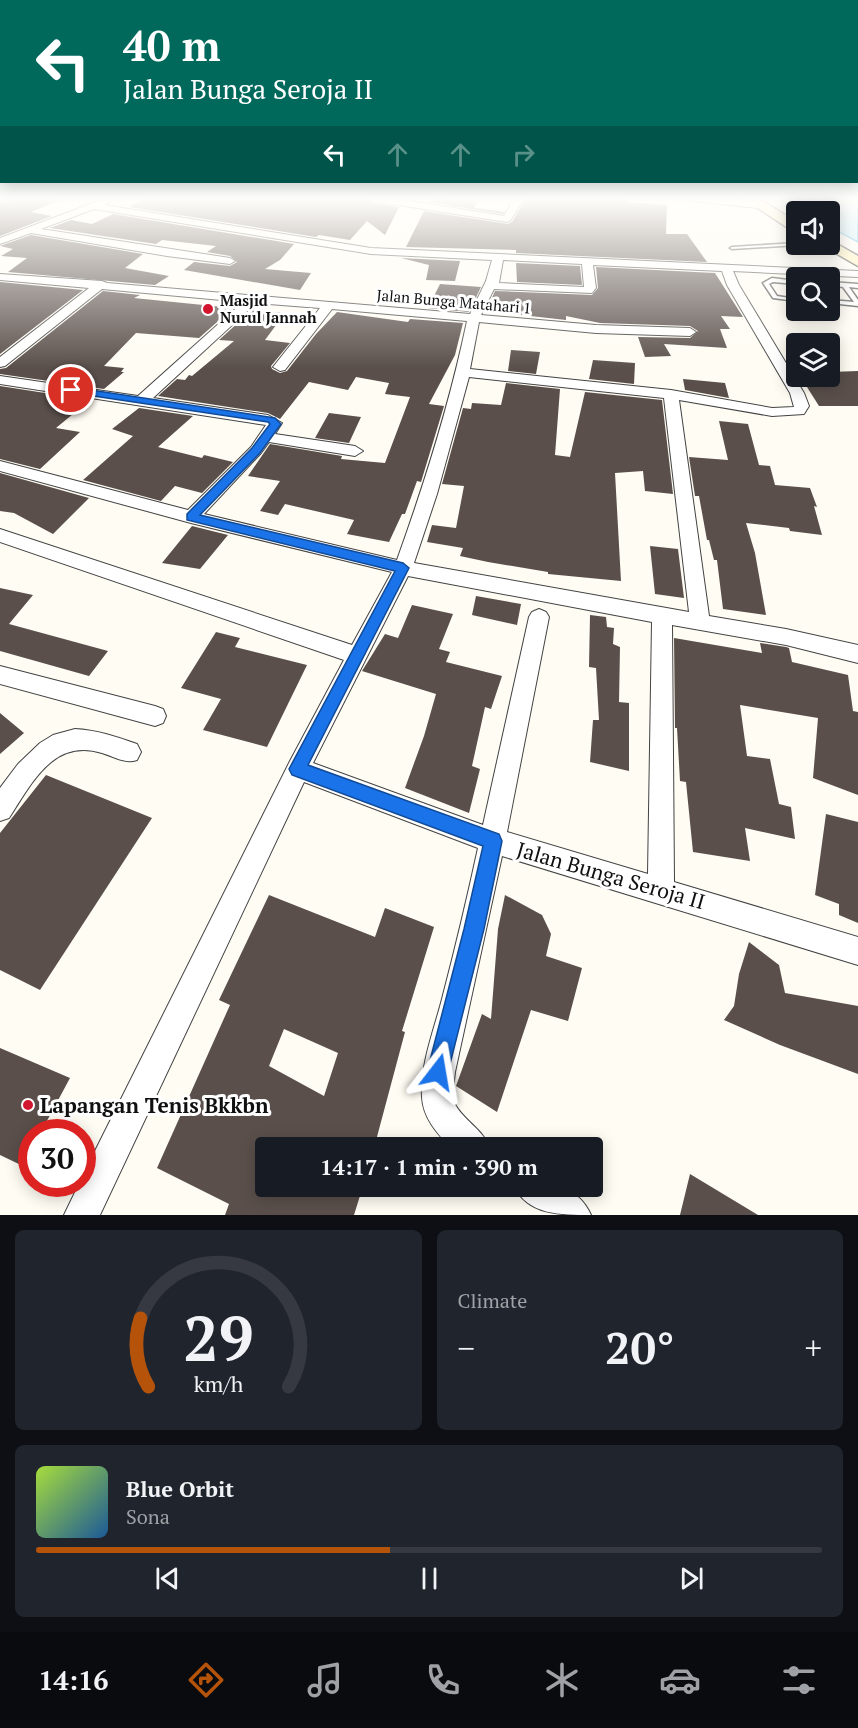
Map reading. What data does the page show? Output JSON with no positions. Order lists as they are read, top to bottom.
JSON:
{
  "streets": {
    "street": ["Jalan Bunga Matahari 1", "Jalan Bunga Seroja II"]
  },
  "places": ["Masjid Nurul Jannah", "Lapangan Tenis Bkkbn"],
  "page": {
    "turn": ["40 m", "Jalan Bunga Seroja II"],
    "limit": "30",
    "trip": "14:17 · 1 min · 390 m",
    "tile": "Climate",
    "heat": ["−", "20°", "+"],
    "song": ["Blue Orbit", "Sona"],
    "tabs": "14:16",
    "gauge": ["29", "km/h"]
  }
}
